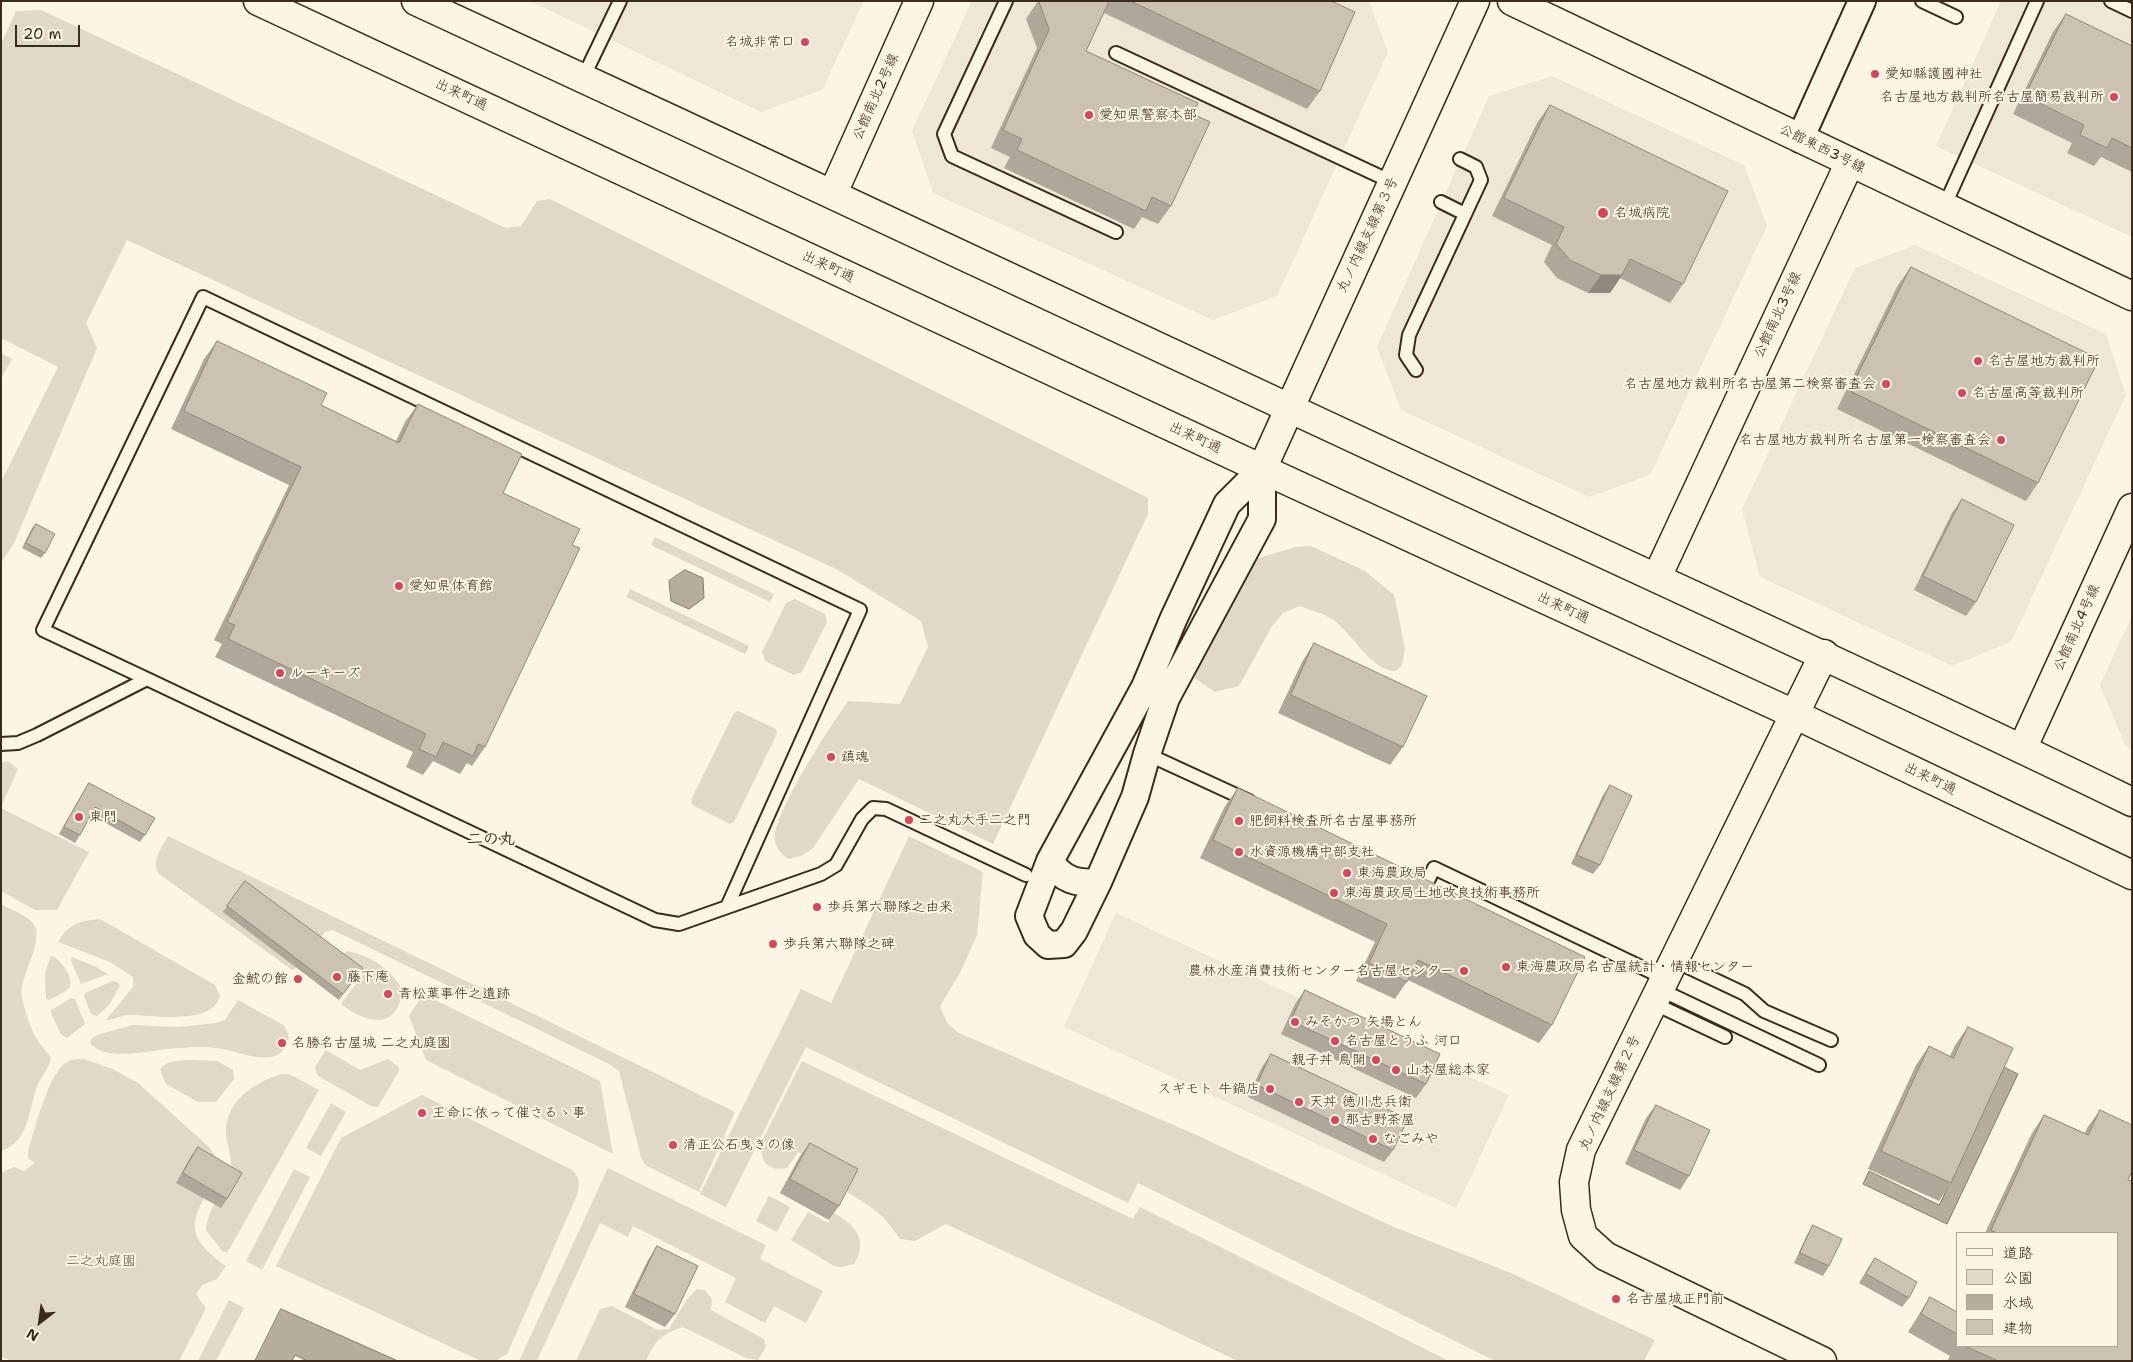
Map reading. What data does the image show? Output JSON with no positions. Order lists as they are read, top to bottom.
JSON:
{
  "streets": {
    "main road": [
      "出来町通",
      "公館南北2号線",
      "公館東西3号線",
      "丸ノ内線支線第３号",
      "公館南北3号線",
      "公館南北4号線",
      "丸ノ内線支線第２号"
    ]
  },
  "crossings": [
    ["出来町通", "丸ノ内線支線第３号"],
    ["出来町通", "丸ノ内線支線第２号"],
    ["公館東西3号線", "公館南北3号線"]
  ],
  "districts": ["二の丸"],
  "parks": ["二之丸庭園"],
  "places": [
    "名城非常口",
    "愛知縣護國神社",
    "名古屋地方裁判所名古屋簡易裁判所",
    "愛知県警察本部",
    "名城病院",
    "名古屋地方裁判所",
    "名古屋地方裁判所名古屋第二検察審査会",
    "名古屋高等裁判所",
    "名古屋地方裁判所名古屋第一検察審査会",
    "愛知県体育館",
    "ルーキーズ",
    "鎮魂",
    "東門",
    "二之丸大手二之門",
    "肥飼料検査所名古屋事務所",
    "水資源機構中部支社",
    "東海農政局",
    "東海農政局土地改良技術事務所",
    "歩兵第六聯隊之由来",
    "歩兵第六聯隊之碑",
    "東海農政局名古屋統計・情報センター",
    "農林水産消費技術センター名古屋センター",
    "藤下庵",
    "金鯱の館",
    "青松葉事件之遺跡",
    "みそかつ 矢場とん",
    "名古屋とうふ 河口",
    "名勝名古屋城 二之丸庭園",
    "親子丼 鳥開",
    "山本屋総本家",
    "スギモト 牛鍋店",
    "天丼 徳川忠兵衛",
    "王命に依って催さるゝ事",
    "那古野茶屋",
    "なごみや",
    "清正公石曳きの像",
    "名古屋城正門前"
  ],
  "legend": [
    "道路",
    "公園",
    "水域",
    "建物"
  ],
  "scale_bar": "20 m",
  "north": "bottom left"
}
